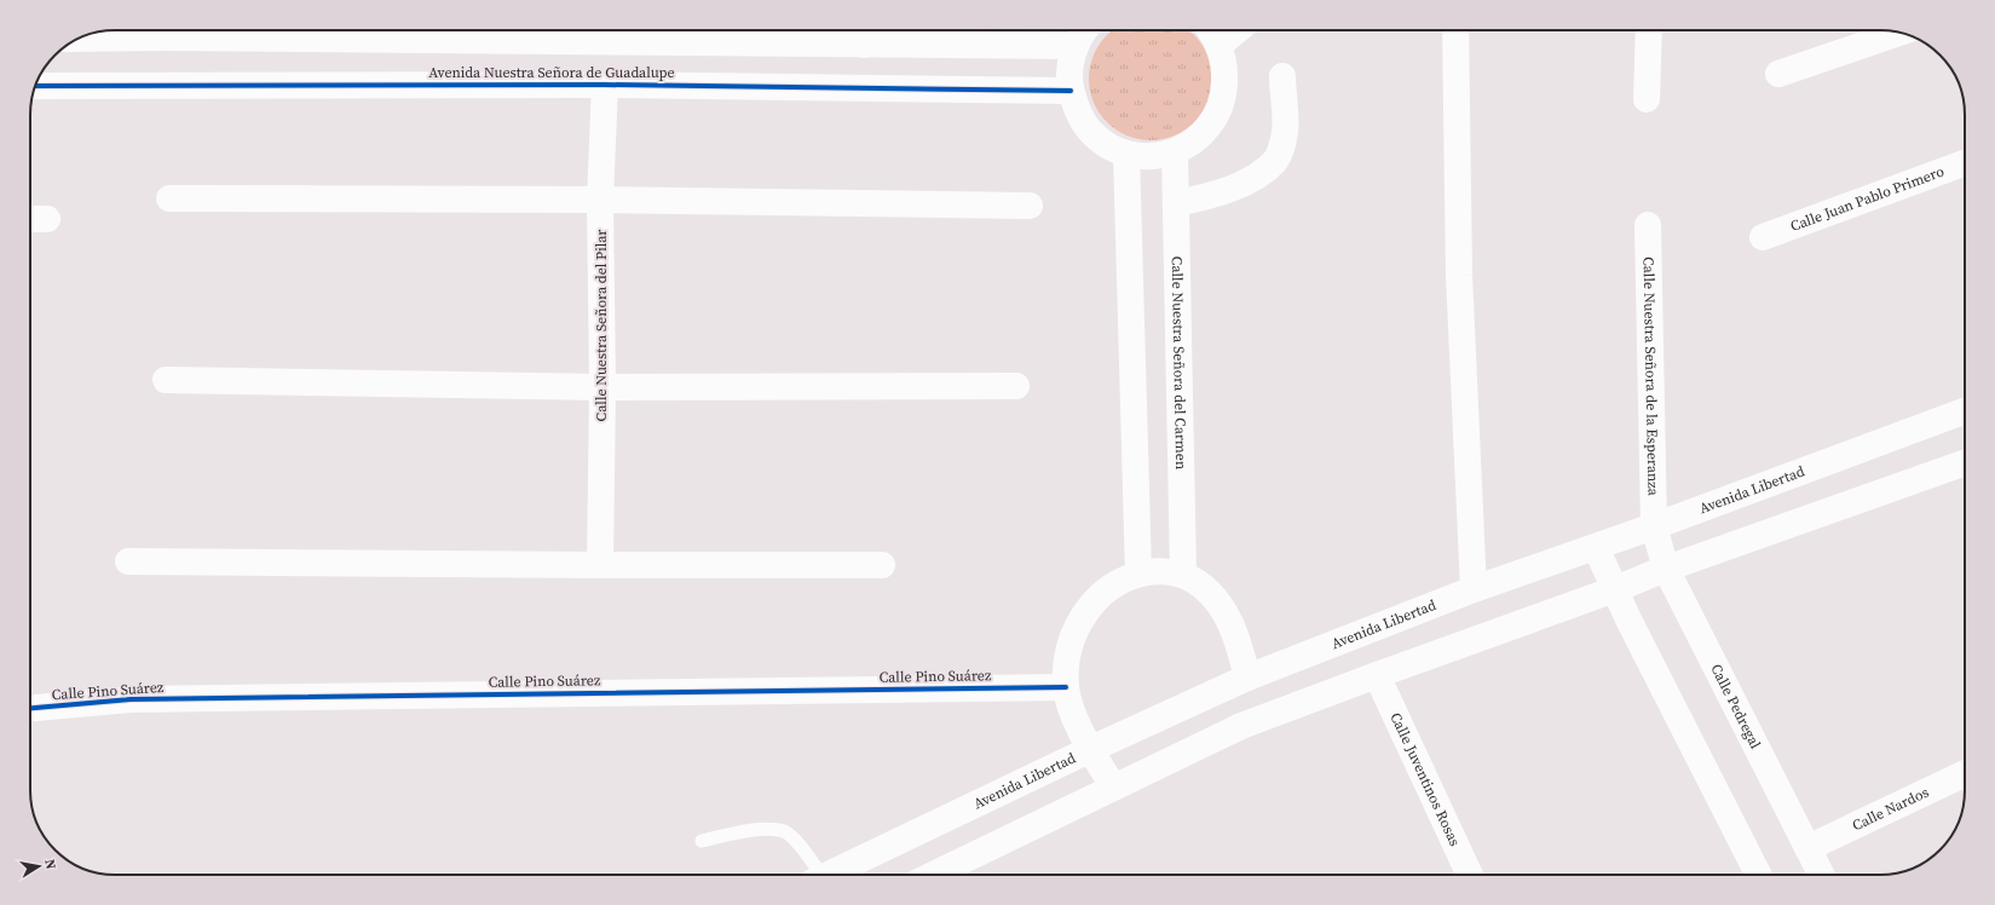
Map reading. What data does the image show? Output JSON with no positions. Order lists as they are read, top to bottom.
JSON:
{
  "streets": {
    "street": [
      "Avenida Nuestra Señora de Guadalupe",
      "Calle Juan Pablo Primero",
      "Calle Nuestra Señora del Pilar",
      "Calle Nuestra Señora del Carmen",
      "Calle Nuestra Señora de la Esperanza",
      "Avenida Libertad",
      "Calle Pino Suárez",
      "Calle Pedregal",
      "Calle Juventinos Rosas",
      "Calle Nardos"
    ]
  },
  "crossings": [
    ["Avenida Nuestra Señora de Guadalupe", "Calle Nuestra Señora del Pilar"],
    ["Calle Nuestra Señora de la Esperanza", "Avenida Libertad"],
    ["Calle Nuestra Señora de la Esperanza", "Calle Pedregal"],
    ["Avenida Libertad", "Calle Pedregal"],
    ["Calle Pedregal", "Calle Nardos"]
  ],
  "north": "right"
}
